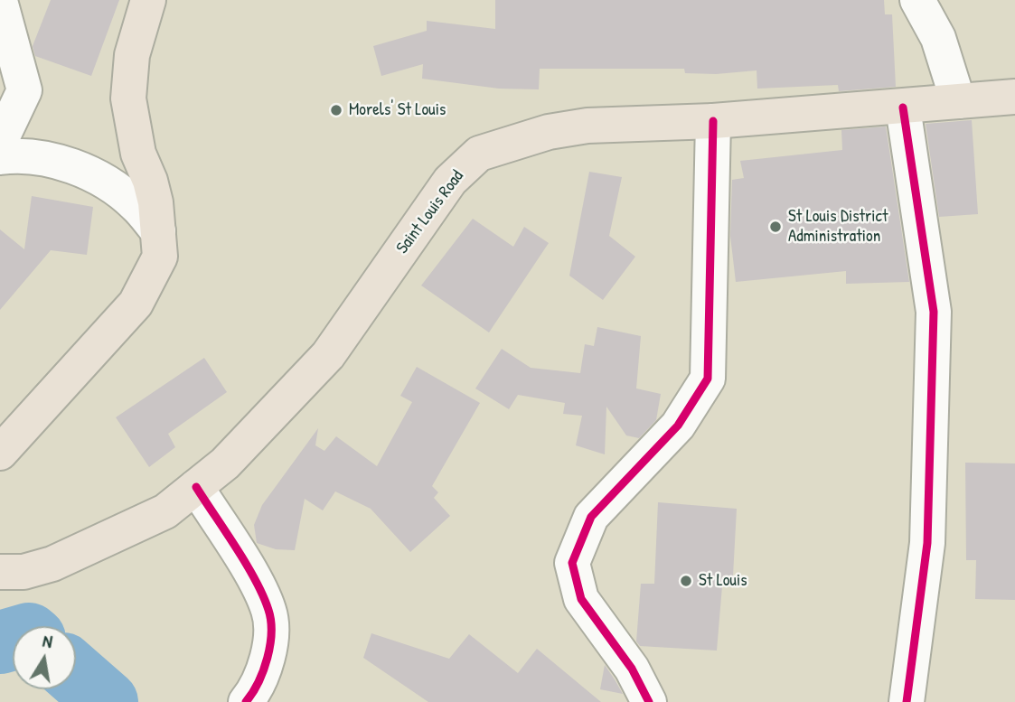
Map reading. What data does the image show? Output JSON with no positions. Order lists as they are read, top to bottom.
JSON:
{
  "streets": {
    "main road": ["Saint Louis Road"]
  },
  "places": ["Morels' St Louis", "St Louis District Administration", "St Louis"],
  "north": "top"
}
